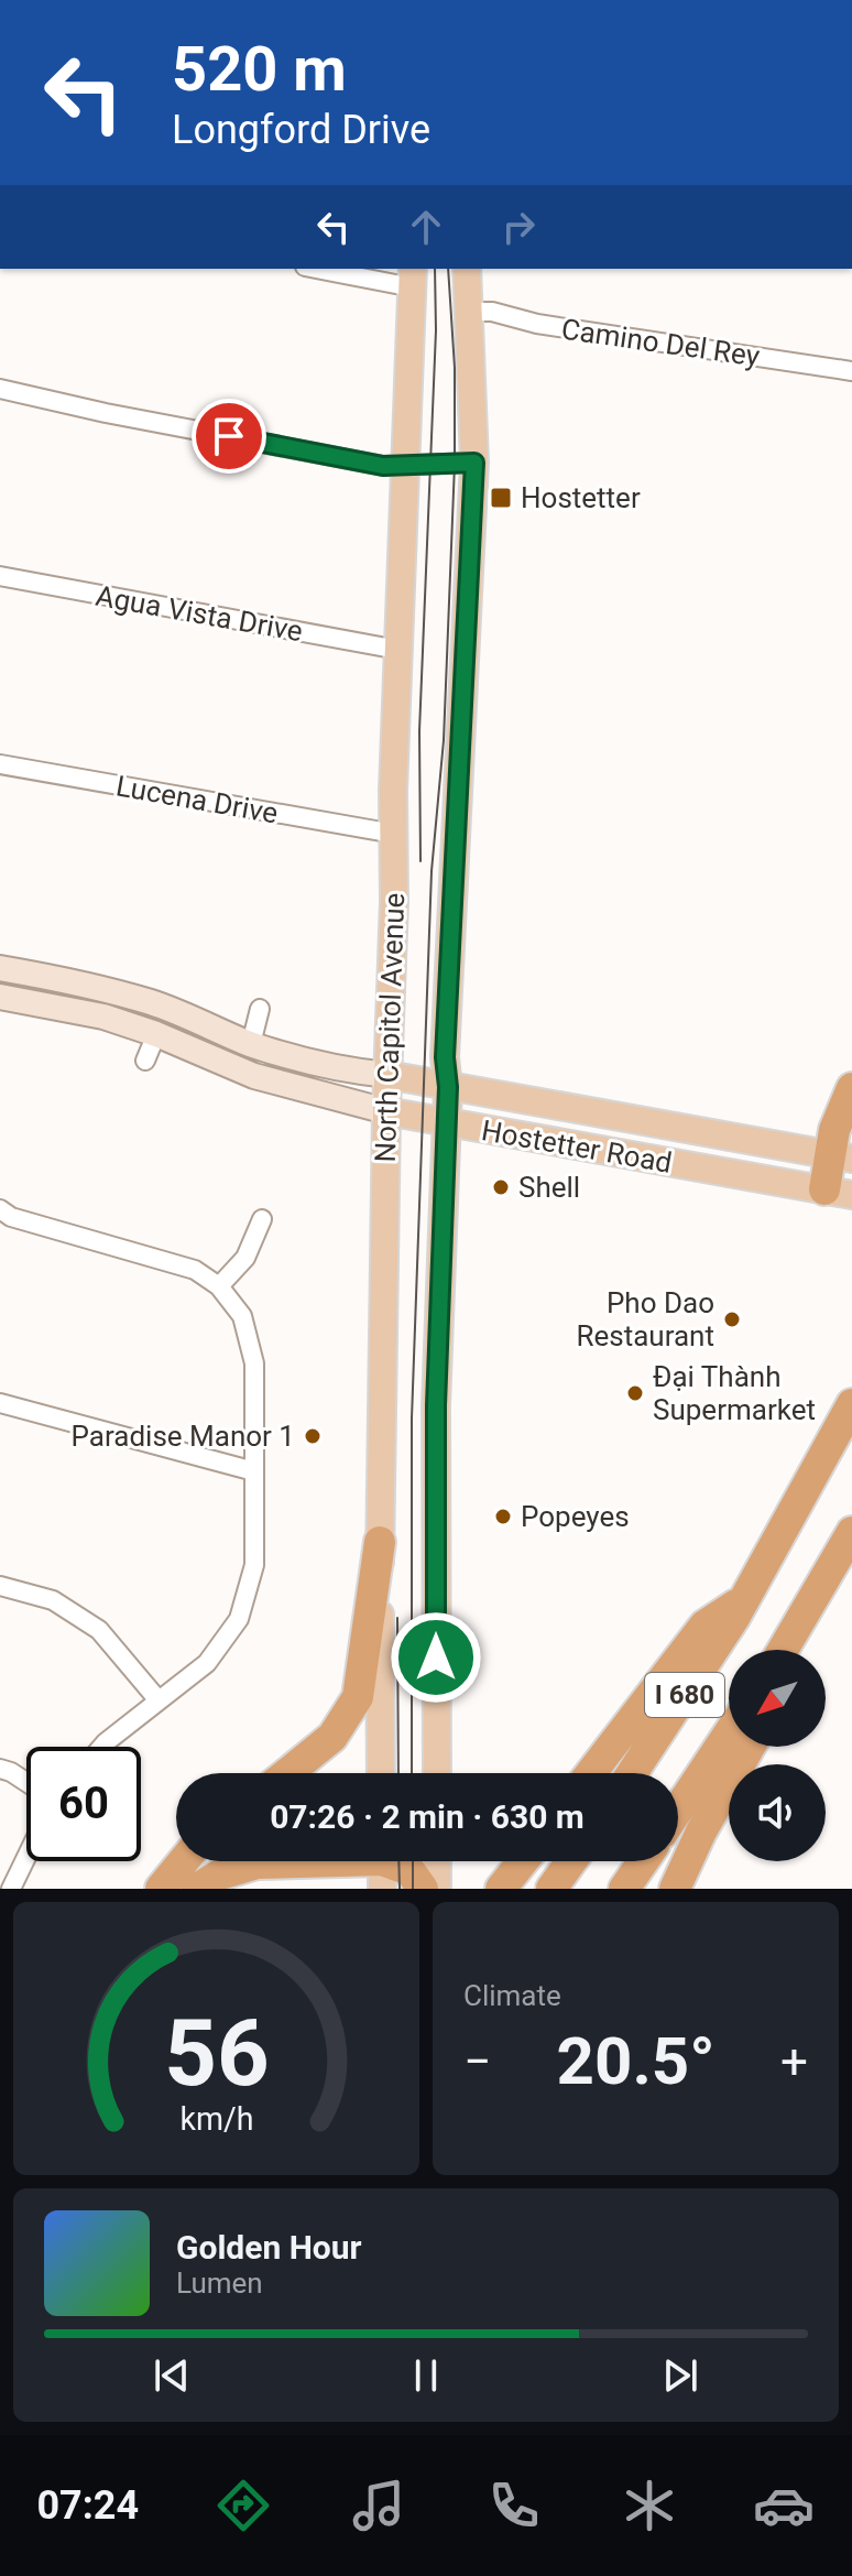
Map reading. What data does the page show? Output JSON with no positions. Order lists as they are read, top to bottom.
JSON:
{
  "streets": {
    "highway": ["I 680"],
    "main road": ["North Capitol Avenue", "Hostetter Road"],
    "street": ["Camino Del Rey", "Agua Vista Drive", "Lucena Drive"]
  },
  "crossings": [
    ["Camino Del Rey", "North Capitol Avenue"],
    ["Agua Vista Drive", "North Capitol Avenue"],
    ["Lucena Drive", "North Capitol Avenue"],
    ["North Capitol Avenue", "Hostetter Road"]
  ],
  "places": {
    "transit": ["Hostetter"],
    "other": [
      "Shell",
      "Pho Dao Restaurant",
      "Đại Thành Supermarket",
      "Paradise Manor 1",
      "Popeyes"
    ]
  },
  "north": "bottom left",
  "page": {
    "turn": ["520 m", "Longford Drive"],
    "limit": "60",
    "trip": "07:26 · 2 min · 630 m",
    "tile": "Climate",
    "heat": ["−", "20.5°", "+"],
    "song": ["Golden Hour", "Lumen"],
    "tabs": "07:24",
    "gauge": ["56", "km/h"]
  }
}
